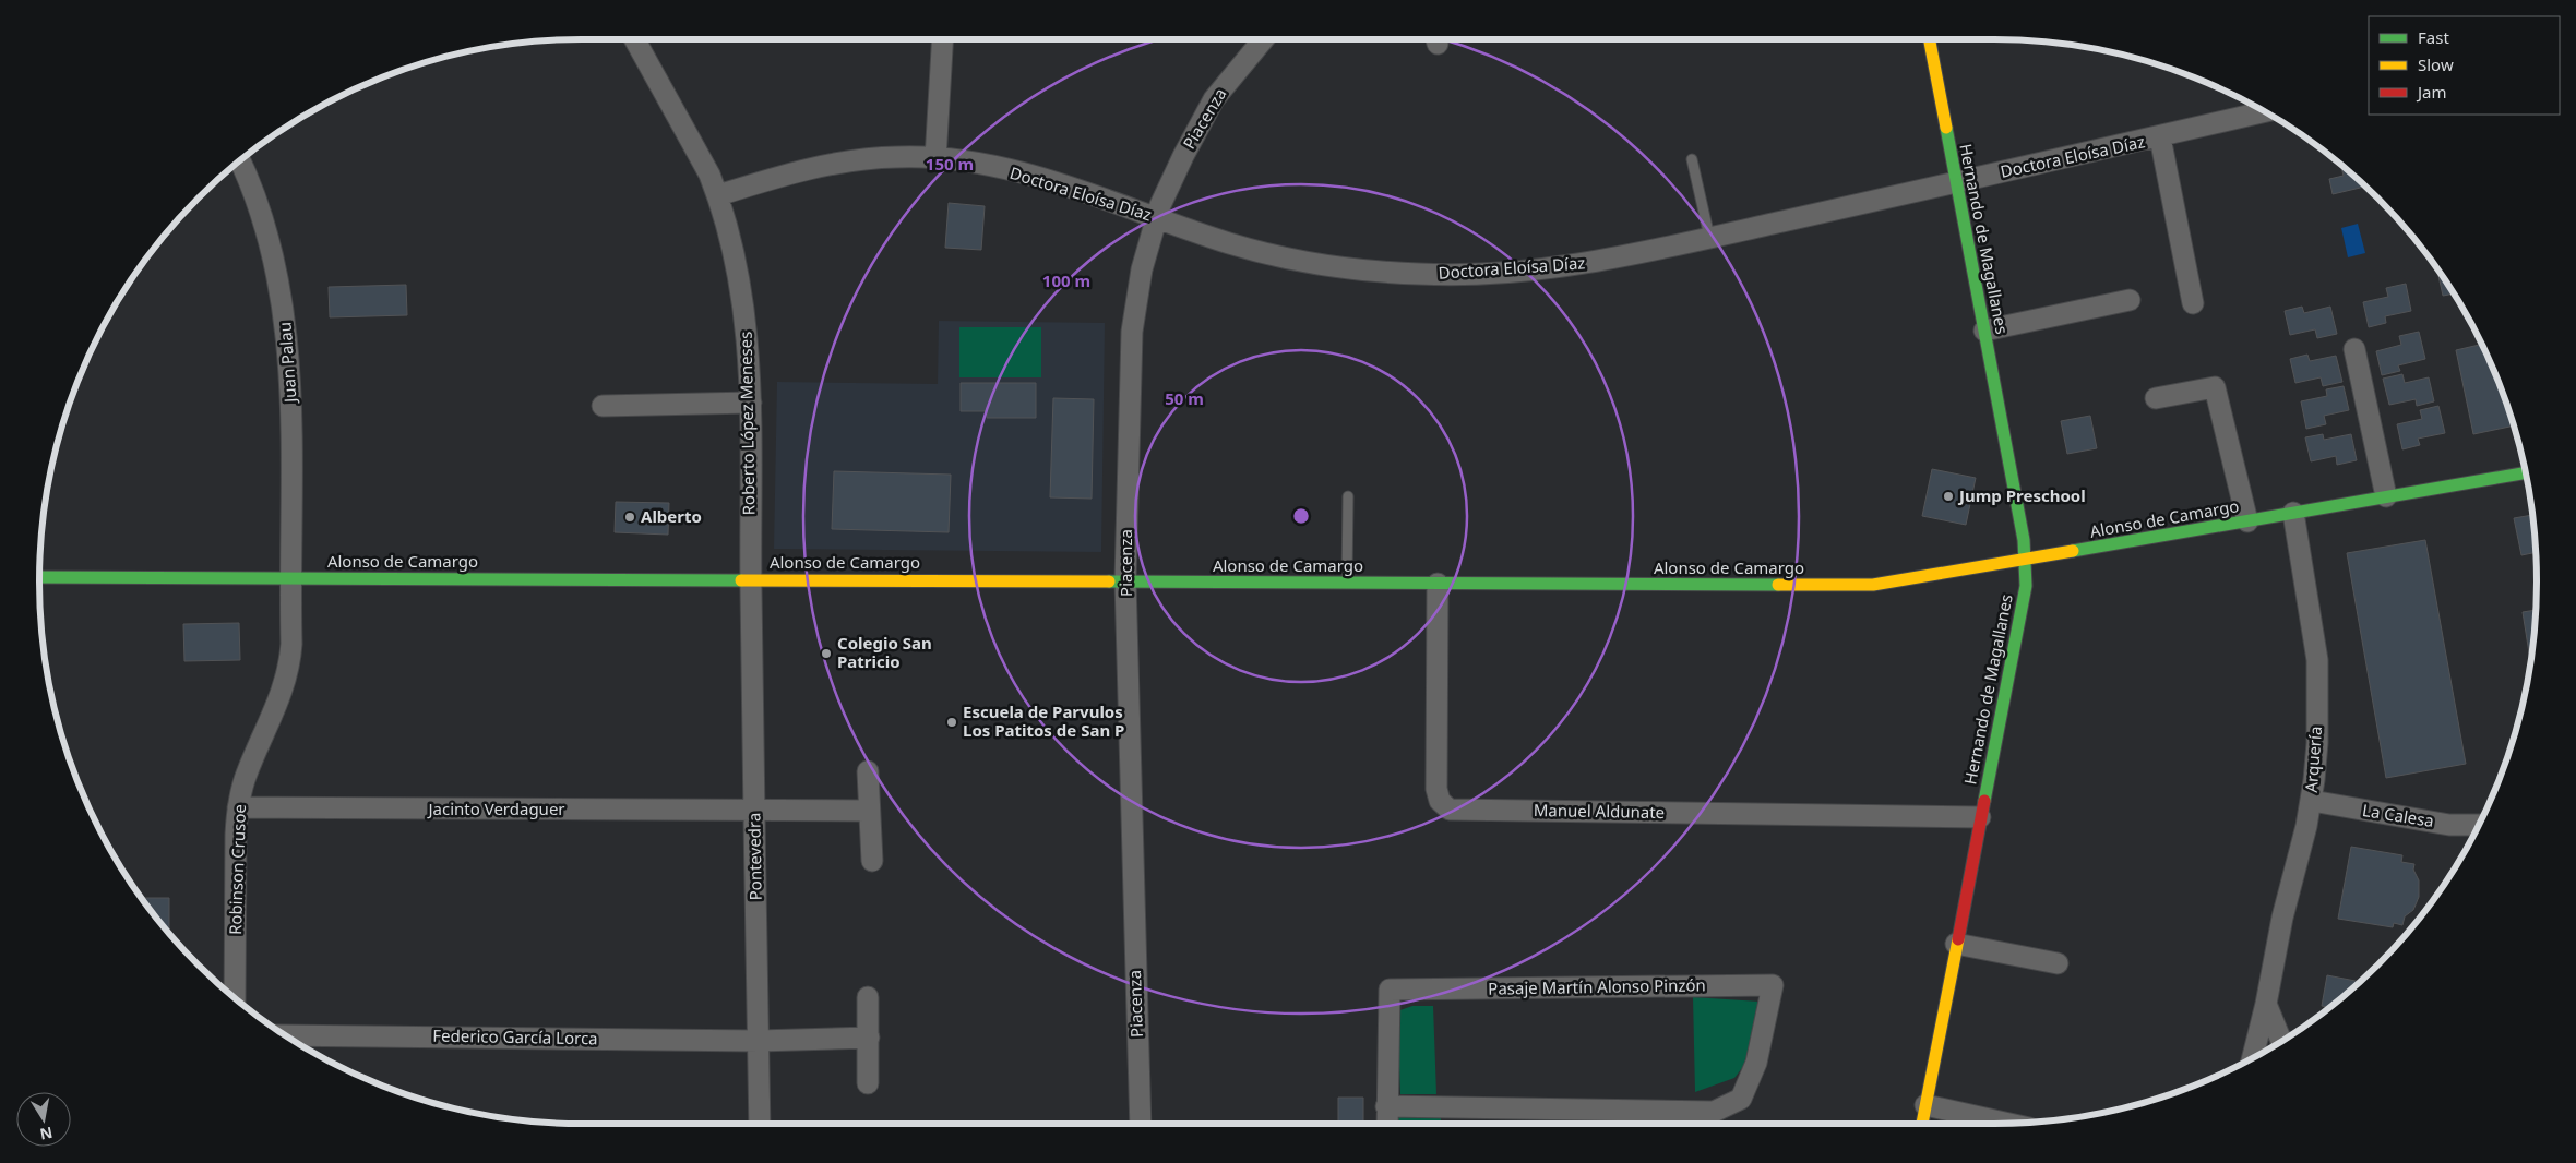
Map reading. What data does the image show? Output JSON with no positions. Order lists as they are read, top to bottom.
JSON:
{
  "streets": {
    "street": [
      "Piacenza",
      "Doctora Eloísa Díaz",
      "Hernando de Magallanes",
      "Juan Palau",
      "Roberto López Meneses",
      "Alonso de Camargo",
      "Arquería",
      "Jacinto Verdaguer",
      "Manuel Aldunate",
      "La Calesa",
      "Pontevedra",
      "Robinson Crusoe",
      "Pasaje Martín Alonso Pinzón",
      "Federico García Lorca"
    ]
  },
  "crossings": [
    ["Piacenza", "Doctora Eloísa Díaz"],
    ["Piacenza", "Alonso de Camargo"],
    ["Doctora Eloísa Díaz", "Hernando de Magallanes"],
    ["Doctora Eloísa Díaz", "Roberto López Meneses"],
    ["Hernando de Magallanes", "Alonso de Camargo"],
    ["Hernando de Magallanes", "Manuel Aldunate"],
    ["Juan Palau", "Alonso de Camargo"],
    ["Juan Palau", "Robinson Crusoe"],
    ["Roberto López Meneses", "Alonso de Camargo"],
    ["Roberto López Meneses", "Pontevedra"],
    ["Alonso de Camargo", "Arquería"],
    ["Alonso de Camargo", "Manuel Aldunate"],
    ["Alonso de Camargo", "Pontevedra"],
    ["Alonso de Camargo", "Robinson Crusoe"],
    ["Arquería", "La Calesa"],
    ["Jacinto Verdaguer", "Pontevedra"],
    ["Jacinto Verdaguer", "Robinson Crusoe"],
    ["Pontevedra", "Federico García Lorca"]
  ],
  "places": [
    "Jump Preschool",
    "Alberto",
    "Colegio San Patricio",
    "Escuela de Parvulos Los Patitos de San P"
  ],
  "legend": ["Fast", "Slow", "Jam"],
  "north": "bottom",
  "rings": ["150 m", "100 m", "50 m"]
}
